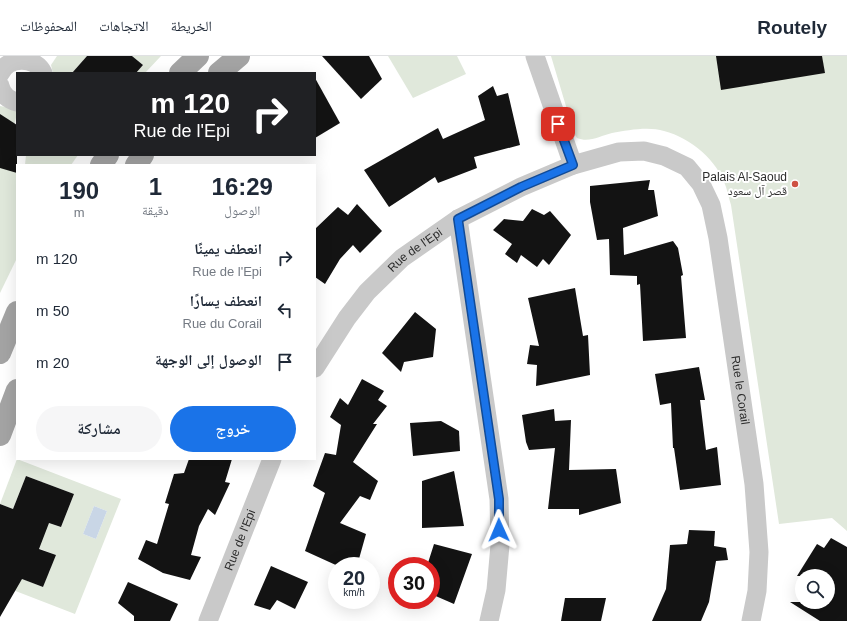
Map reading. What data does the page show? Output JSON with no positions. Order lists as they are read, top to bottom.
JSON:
{
  "streets": {
    "street": ["Rue de l'Epi", "Rue le Corail"]
  },
  "crossings": [
    ["Rue de l'Epi", "Rue le Corail"]
  ],
  "places": ["Palais Al-Saoud قصر آل سعود"],
  "page": {
    "header": "Routely",
    "nav": ["الخريطة", "الاتجاهات", "المحفوظات"],
    "turn": ["120 m", "Rue de l'Epi"],
    "eta": [
      "16:29",
      "الوصول",
      "1",
      "دقيقة",
      "190",
      "m"
    ],
    "list": [
      {
        "name": "انعطف يمينًا",
        "note": "Rue de l'Epi",
        "value": "120 m"
      },
      {
        "name": "انعطف يسارًا",
        "note": "Rue du Corail",
        "value": "50 m"
      },
      {
        "name": "الوصول إلى الوجهة",
        "value": "20 m"
      }
    ],
    "buttons": ["خروج", "مشاركة"],
    "speed": "20 km/h",
    "limit": "30"
  }
}
